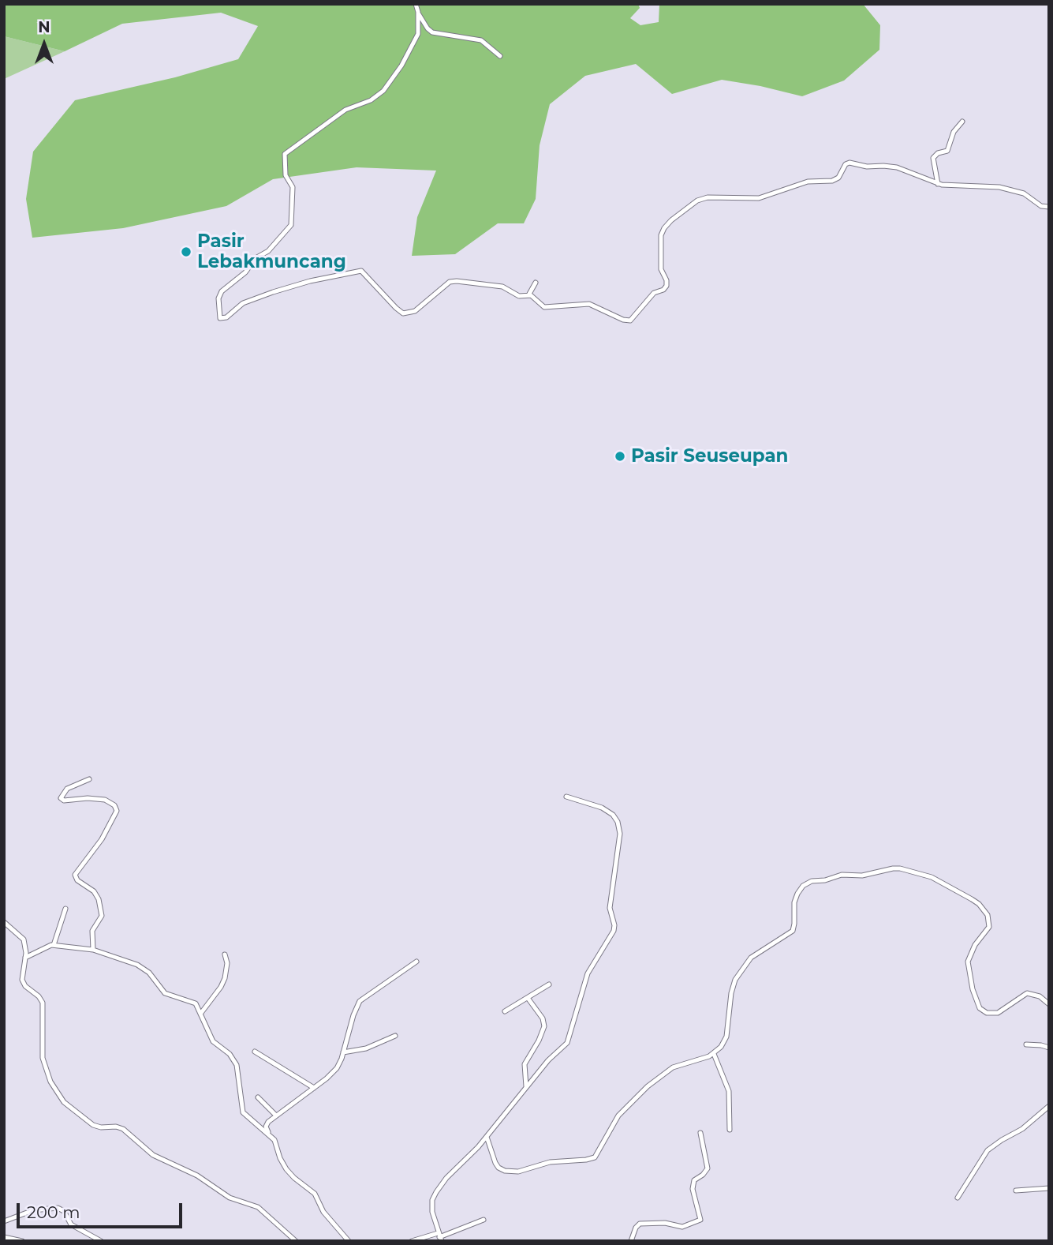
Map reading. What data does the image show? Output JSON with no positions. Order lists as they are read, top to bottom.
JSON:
{
  "places": ["Pasir Lebakmuncang", "Pasir Seuseupan"],
  "scale_bar": "200 m",
  "north": "top"
}
